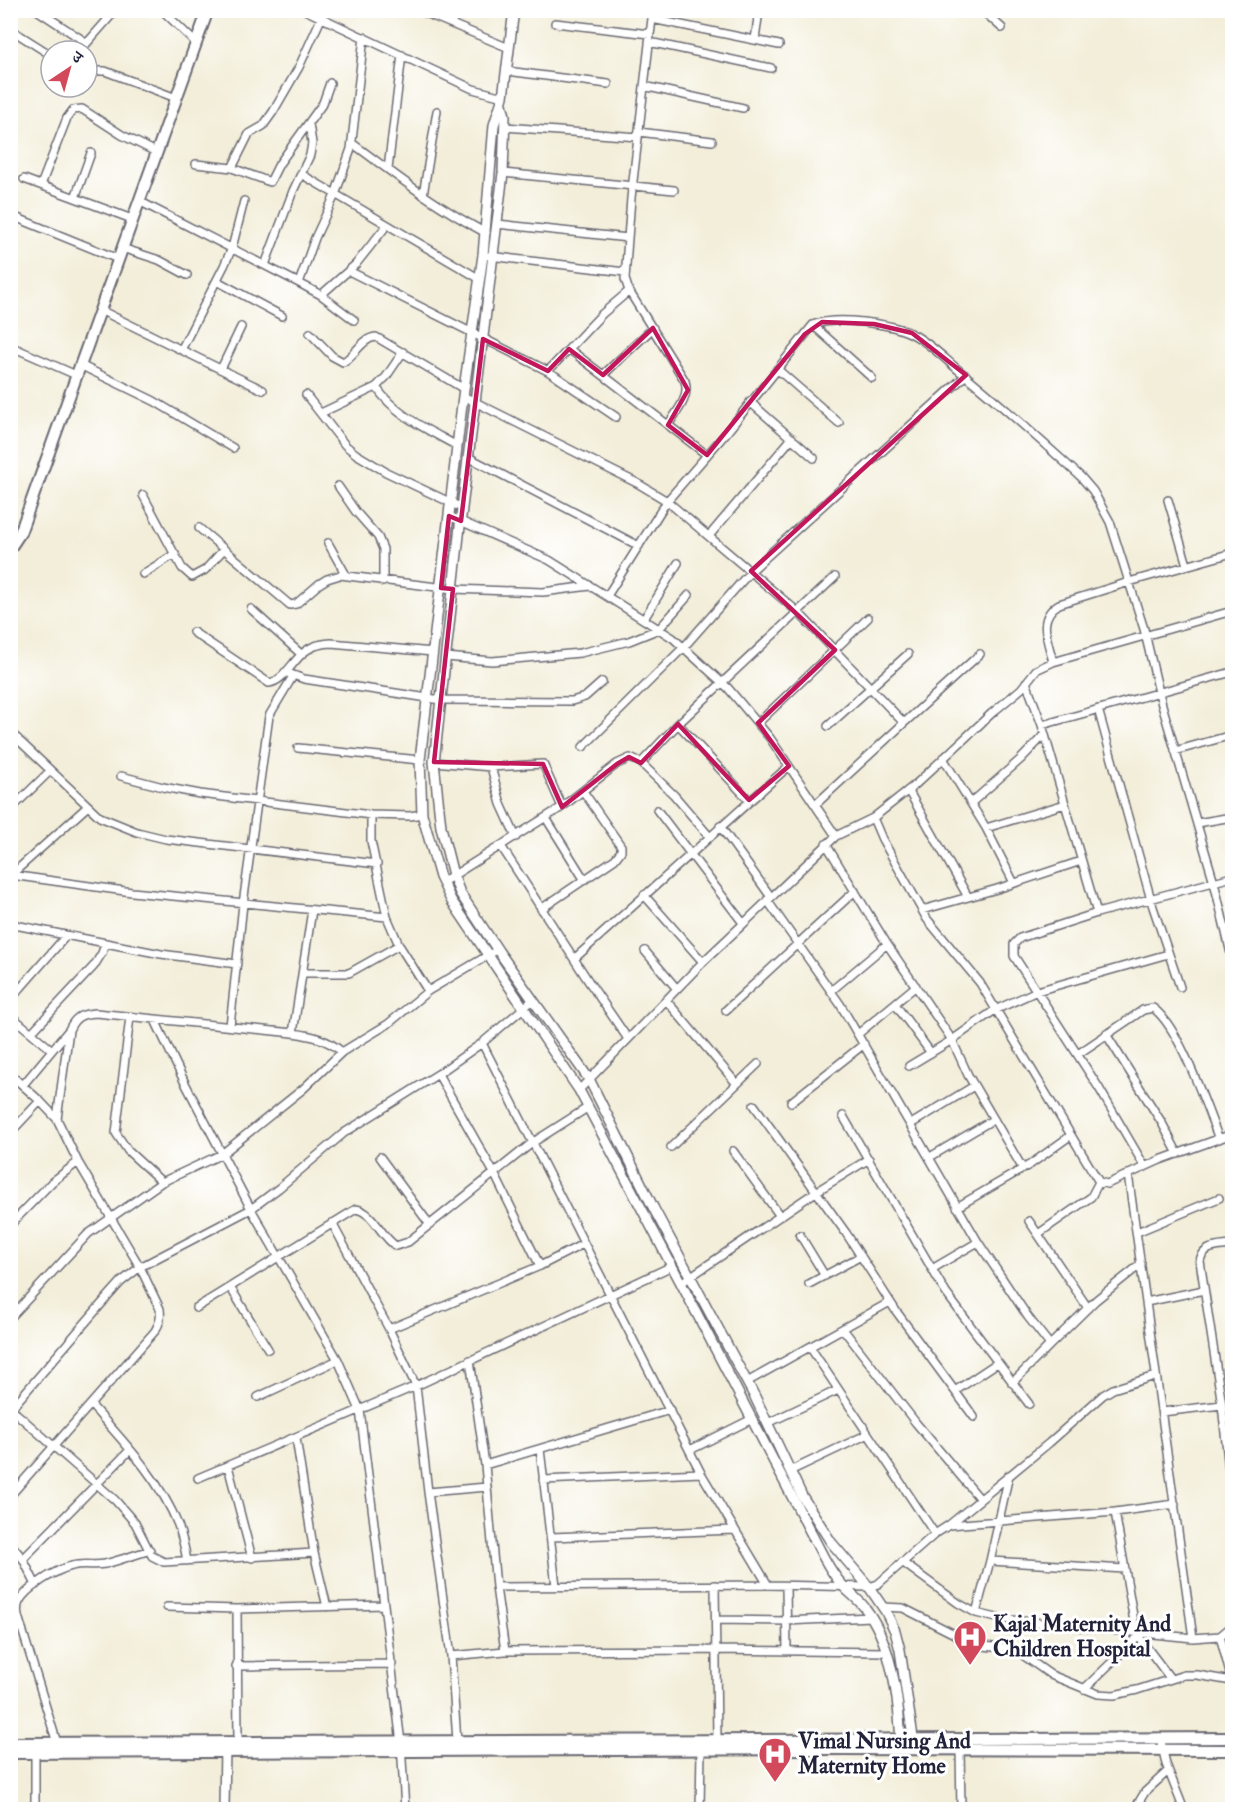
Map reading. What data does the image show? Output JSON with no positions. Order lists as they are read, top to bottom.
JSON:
{
  "places": {
    "hospital": ["Kajal Maternity And Children Hospital", "Vimal Nursing And Maternity Home"]
  },
  "north": "top right"
}
